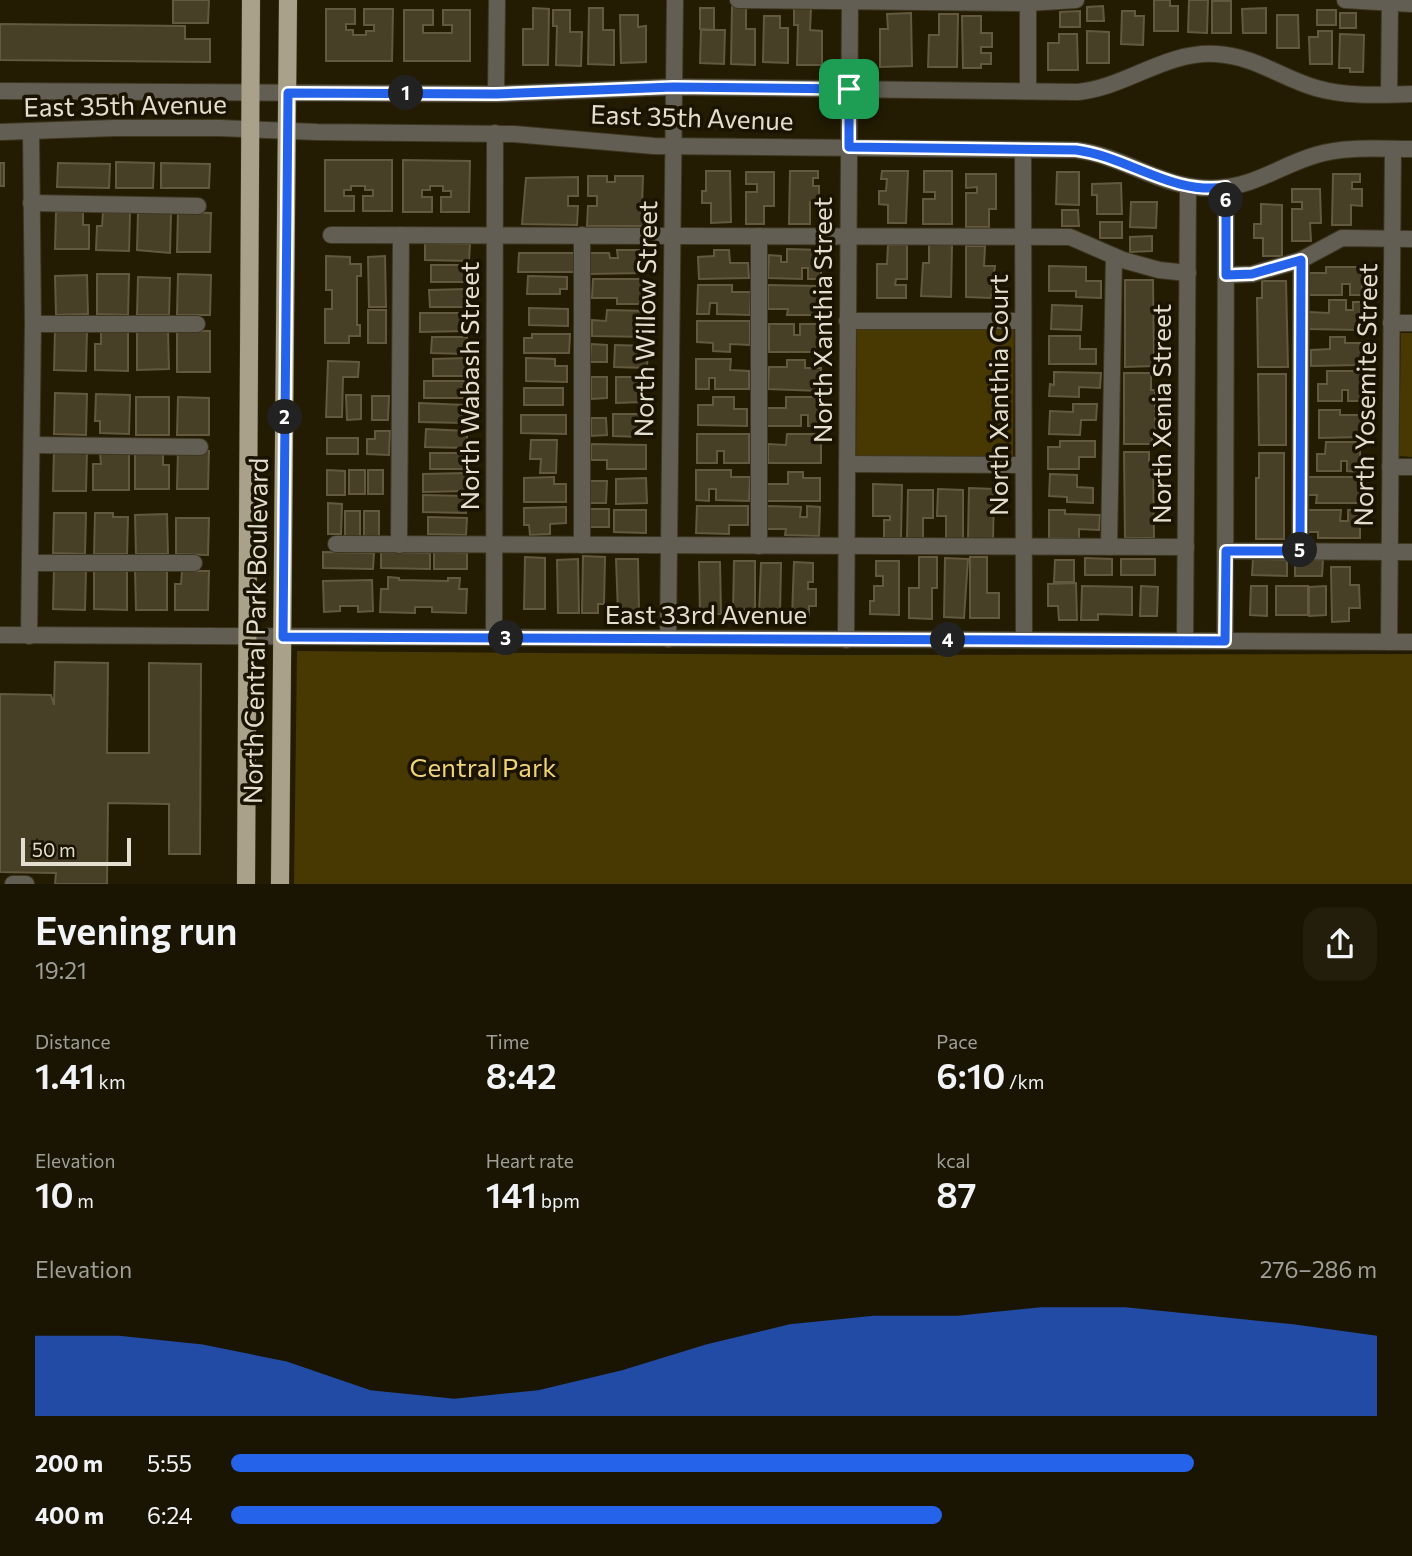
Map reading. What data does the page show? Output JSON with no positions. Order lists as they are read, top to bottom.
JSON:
{
  "streets": {
    "main road": ["North Central Park Boulevard"],
    "street": [
      "East 35th Avenue",
      "North Willow Street",
      "North Xanthia Street",
      "North Wabash Street",
      "North Xanthia Court",
      "North Yosemite Street",
      "North Xenia Street",
      "East 33rd Avenue"
    ]
  },
  "crossings": [
    ["East 35th Avenue", "North Willow Street"],
    ["East 35th Avenue", "North Xanthia Street"],
    ["East 35th Avenue", "North Wabash Street"],
    ["East 35th Avenue", "North Xanthia Court"],
    ["East 35th Avenue", "North Yosemite Street"],
    ["East 35th Avenue", "North Xenia Street"],
    ["East 35th Avenue", "North Central Park Boulevard"],
    ["North Willow Street", "East 33rd Avenue"],
    ["North Xanthia Street", "East 33rd Avenue"],
    ["North Wabash Street", "East 33rd Avenue"],
    ["North Xanthia Court", "East 33rd Avenue"],
    ["North Yosemite Street", "East 33rd Avenue"],
    ["North Xenia Street", "East 33rd Avenue"],
    ["East 33rd Avenue", "North Central Park Boulevard"]
  ],
  "parks": ["Central Park"],
  "scale_bar": "50 m",
  "page": {
    "pins": [
      "1",
      "6",
      "2",
      "5",
      "3",
      "4"
    ],
    "scale": "50 m",
    "heading": ["Evening run", "19:21"],
    "stats": [
      ["Distance", "1.41 km"],
      ["Time", "8:42"],
      ["Pace", "6:10 /km"],
      ["Elevation", "10 m"],
      ["Heart rate", "141 bpm"],
      ["kcal", "87"]
    ],
    "chart": ["Elevation", "276–286 m"],
    "list": [
      {
        "name": "200 m",
        "note": "5:55"
      },
      {
        "name": "400 m",
        "note": "6:24"
      }
    ]
  }
}
